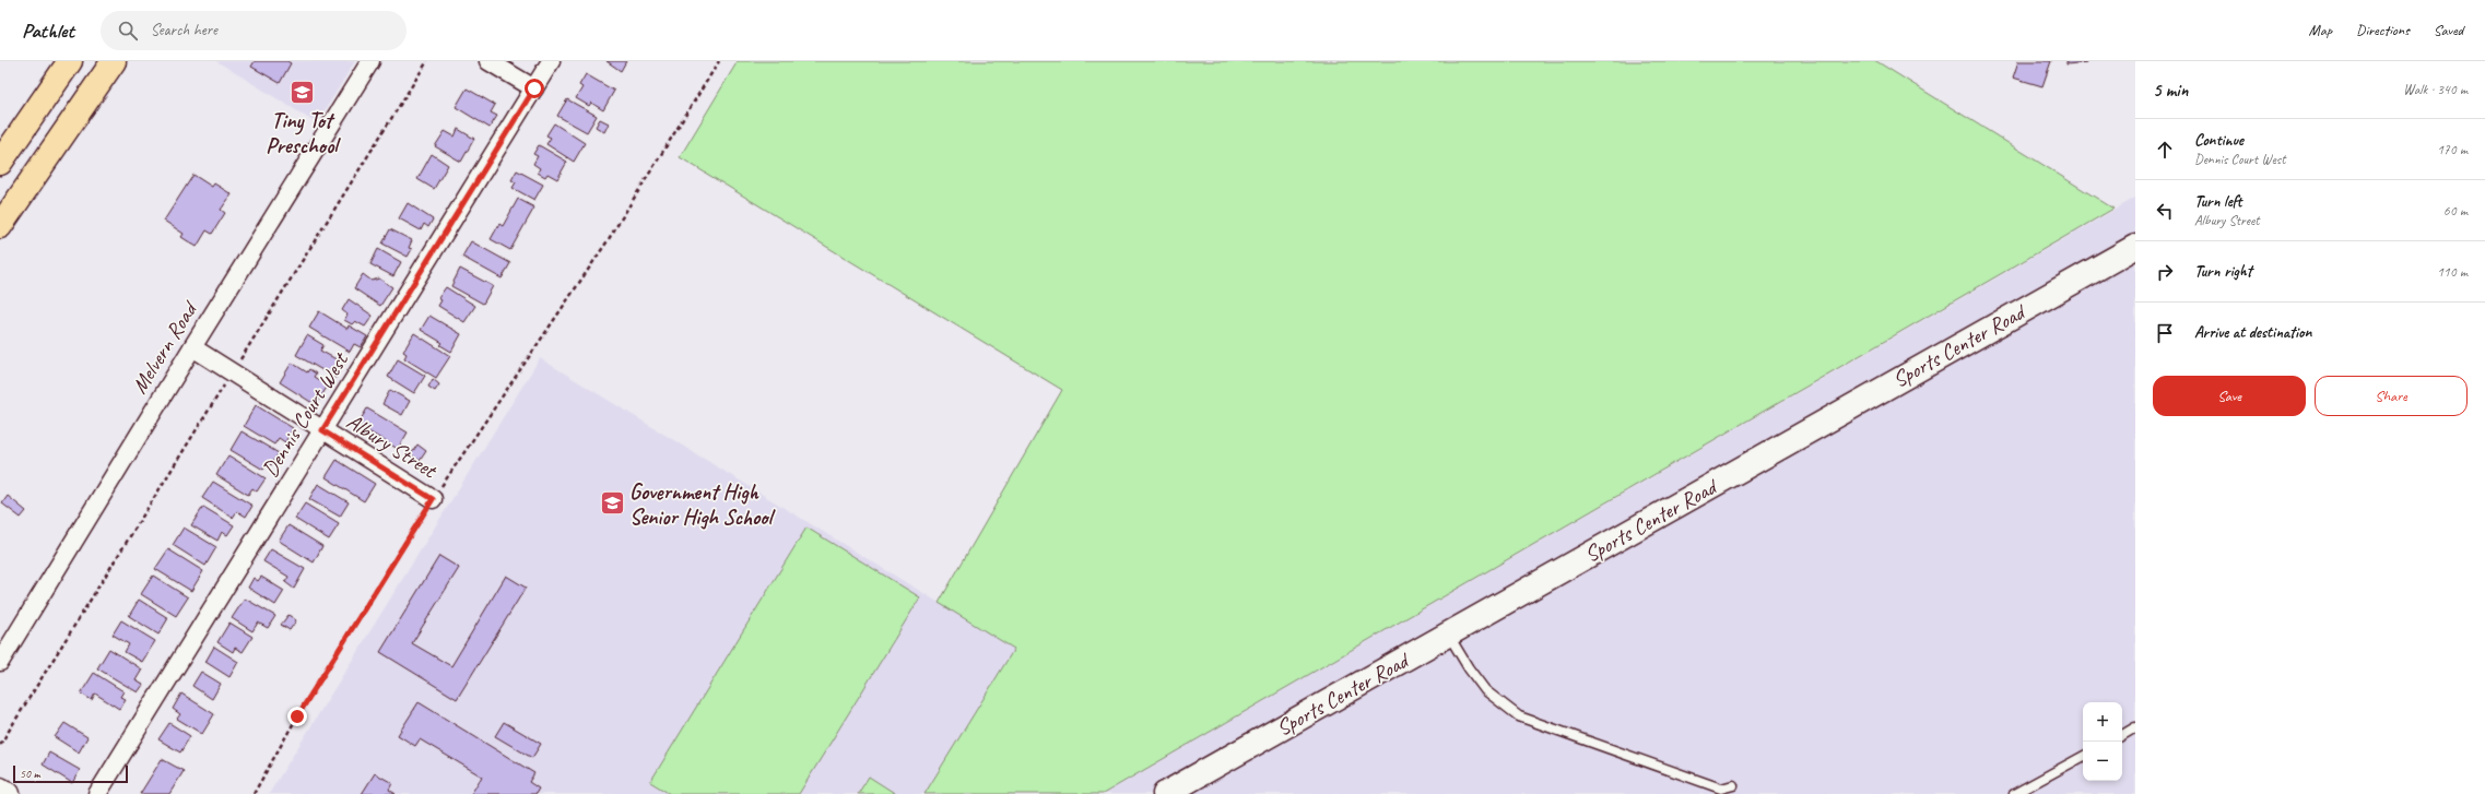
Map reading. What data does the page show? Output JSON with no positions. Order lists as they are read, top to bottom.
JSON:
{
  "streets": {
    "main road": ["Sports Center Road"],
    "street": ["Melvern Road", "Dennis Court West", "Albury Street"]
  },
  "crossings": [
    ["Melvern Road", "Albury Street"],
    ["Dennis Court West", "Albury Street"]
  ],
  "places": {
    "school or university": ["Tiny Tot Preschool", "Government High Senior High School"]
  },
  "scale_bar": "50 m",
  "page": {
    "header": "Pathlet",
    "search": "Search here",
    "nav": ["Map", "Directions", "Saved"],
    "heading": ["5 min", "Walk · 340 m"],
    "list": [
      ["Continue", "Dennis Court West", "170 m"],
      ["Turn left", "Albury Street", "60 m"],
      ["Turn right", "110 m"],
      "Arrive at destination"
    ],
    "buttons": ["Save", "Share"],
    "map_buttons": ["+", "−"],
    "scale": "50 m"
  }
}
